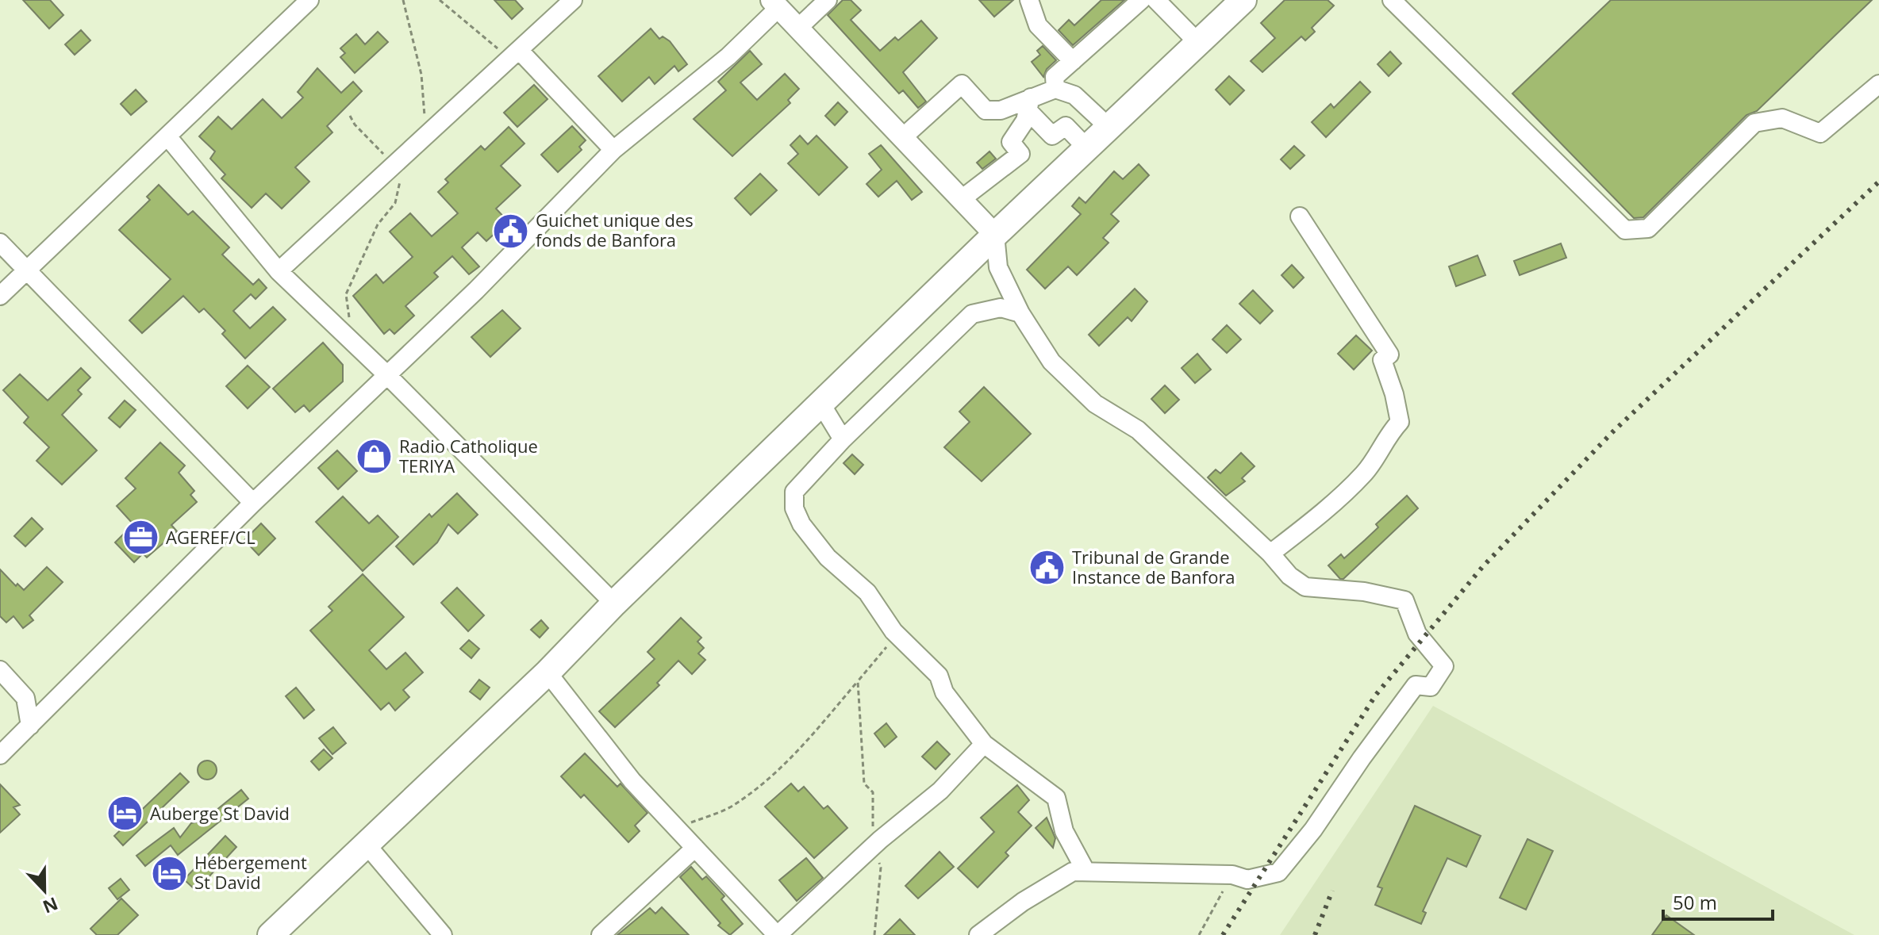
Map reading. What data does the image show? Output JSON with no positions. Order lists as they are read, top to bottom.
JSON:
{
  "places": {
    "public building": ["Guichet unique des fonds de Banfora", "Tribunal de Grande Instance de Banfora"],
    "shop": ["Radio Catholique TERIYA"],
    "office": ["AGEREF/CL"],
    "hotel": ["Auberge St David", "Hébergement St David"]
  },
  "scale_bar": "50 m",
  "north": "bottom"
}
